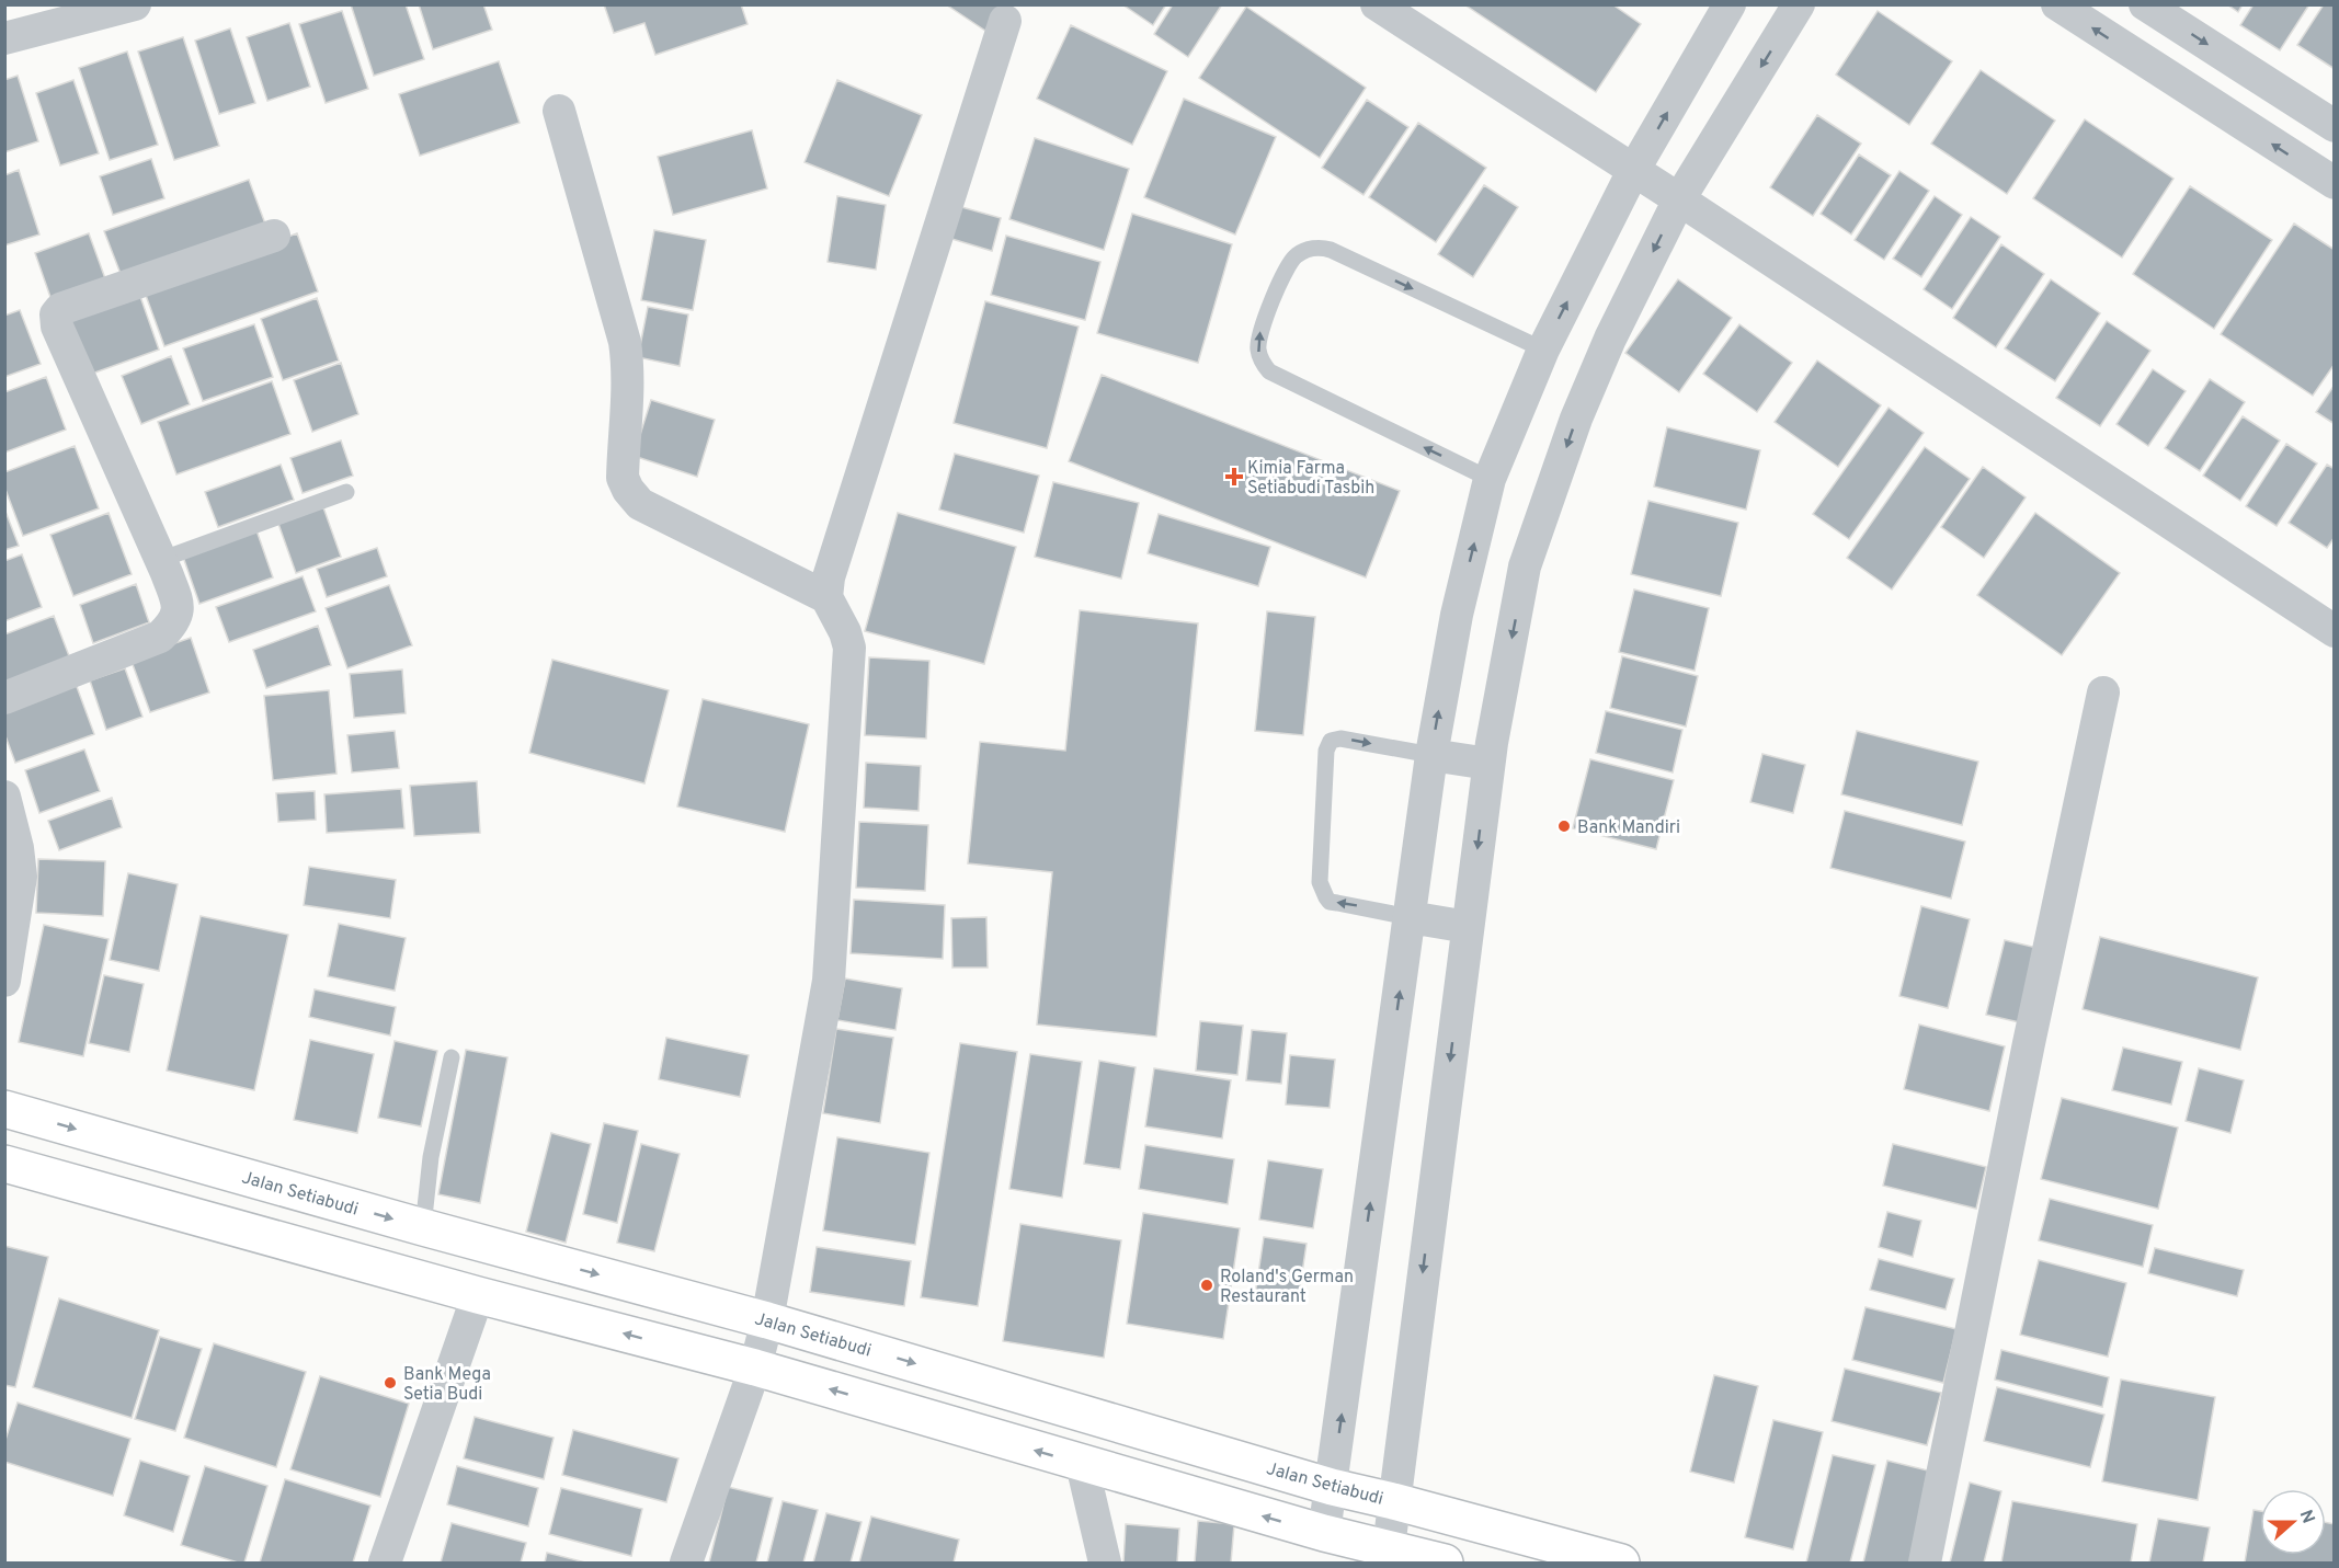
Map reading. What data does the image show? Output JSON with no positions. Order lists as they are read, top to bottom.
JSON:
{
  "streets": {
    "main road": ["Jalan Setiabudi"]
  },
  "places": {
    "health": ["Kimia Farma Setiabudi Tasbih"],
    "other": ["Bank Mandiri", "Roland's German Restaurant", "Bank Mega Setia Budi"]
  },
  "north": "right"
}
